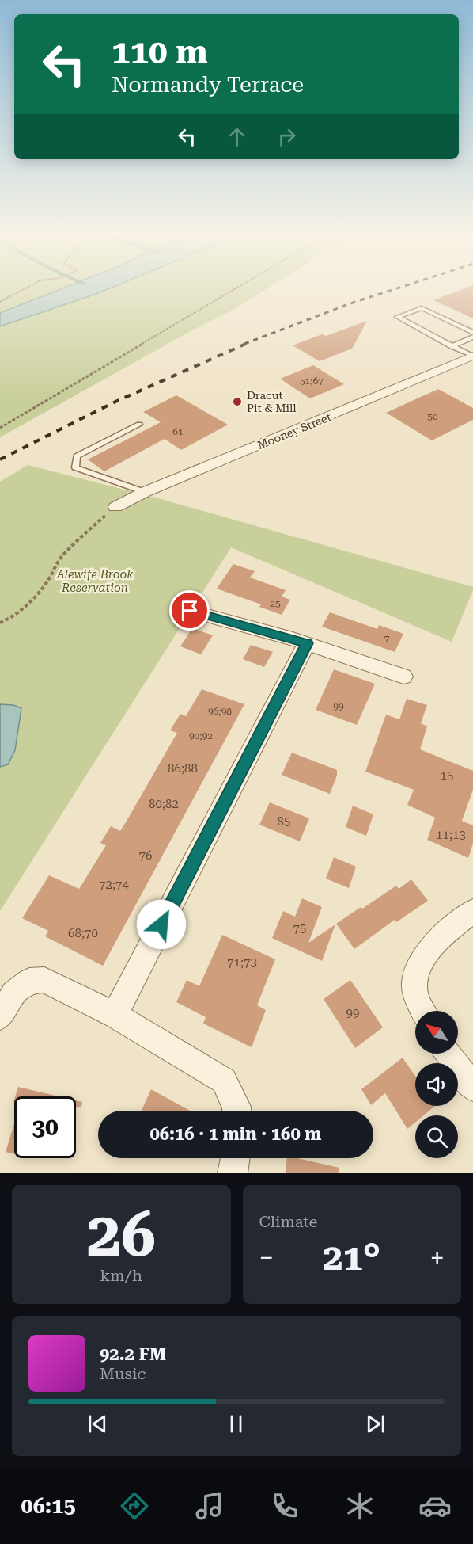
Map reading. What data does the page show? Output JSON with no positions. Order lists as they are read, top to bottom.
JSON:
{
  "streets": {
    "street": ["Mooney Street"]
  },
  "parks": ["Alewife Brook Reservation"],
  "places": ["Dracut Pit & Mill"],
  "house_numbers": [
    "51;67",
    "50",
    "61",
    "25",
    "7",
    "99",
    "96;98",
    "90;92",
    "86;88",
    "15",
    "80;82",
    "85",
    "11;13",
    "76",
    "72;74",
    "75",
    "68;70",
    "71;73",
    "99"
  ],
  "north": "top left",
  "page": {
    "turn": ["110 m", "Normandy Terrace"],
    "limit": "30",
    "trip": "06:16 · 1 min · 160 m",
    "tile": [
      ["26", "km/h"],
      "Climate"
    ],
    "heat": ["−", "21°", "+"],
    "song": ["92.2 FM", "Music"],
    "tabs": "06:15"
  }
}
